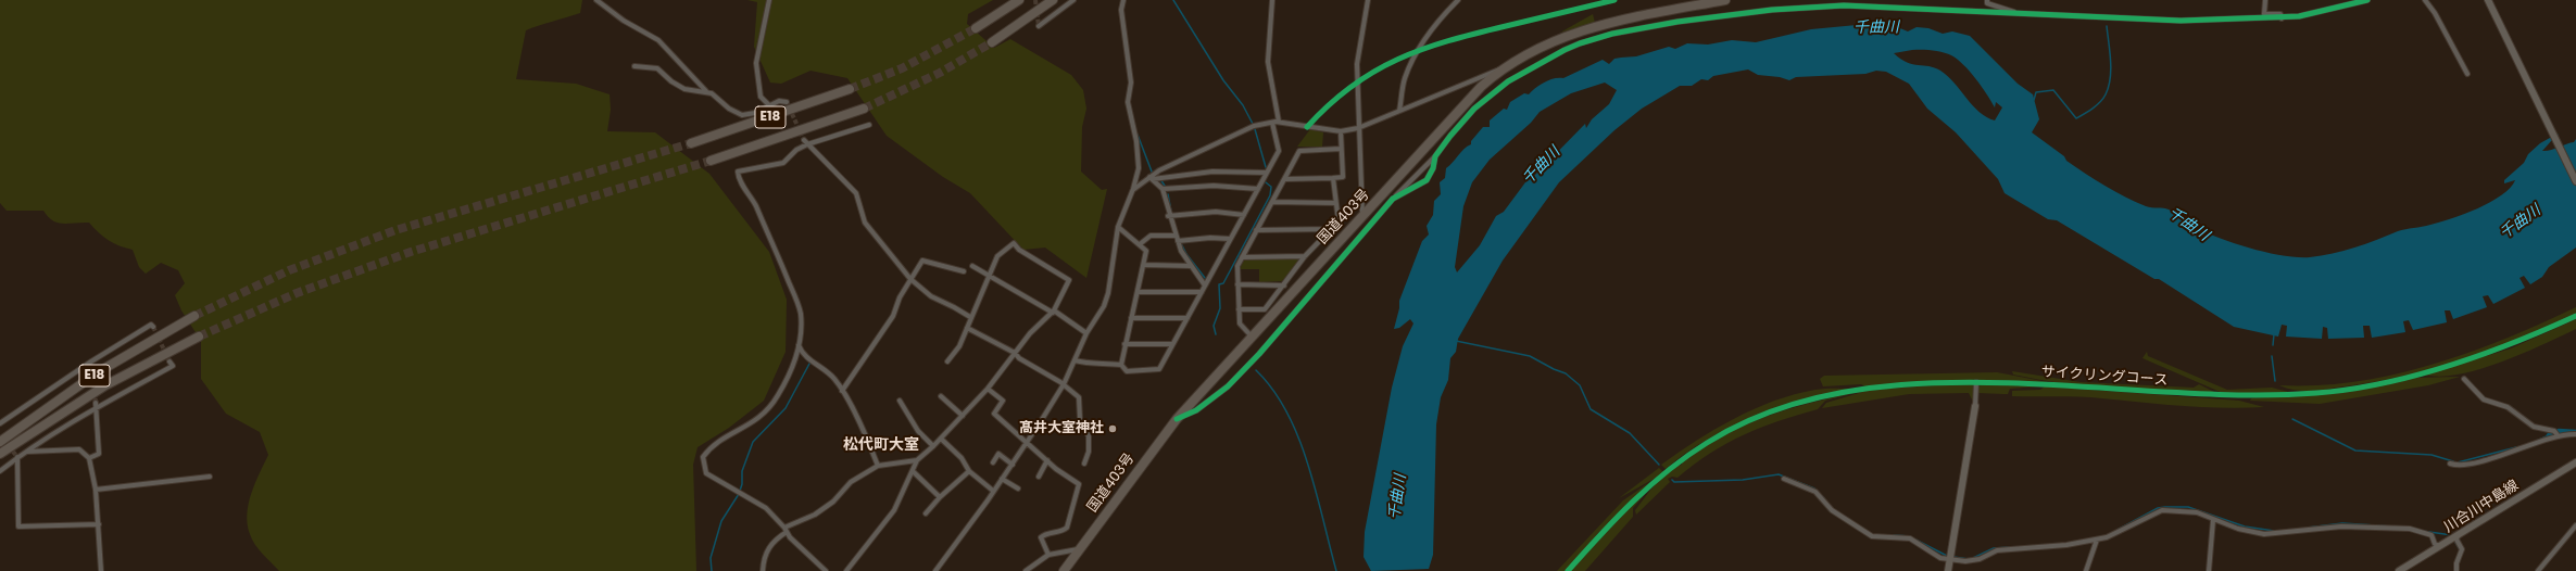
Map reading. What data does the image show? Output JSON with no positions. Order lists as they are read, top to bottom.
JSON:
{
  "streets": {
    "highway": ["E18", "国道403号"],
    "main road": ["川合川中島線"],
    "cycle path": ["サイクリングコース"]
  },
  "districts": ["松代町大室"],
  "water": ["千曲川"],
  "places": ["髙井大室神社"]
}
